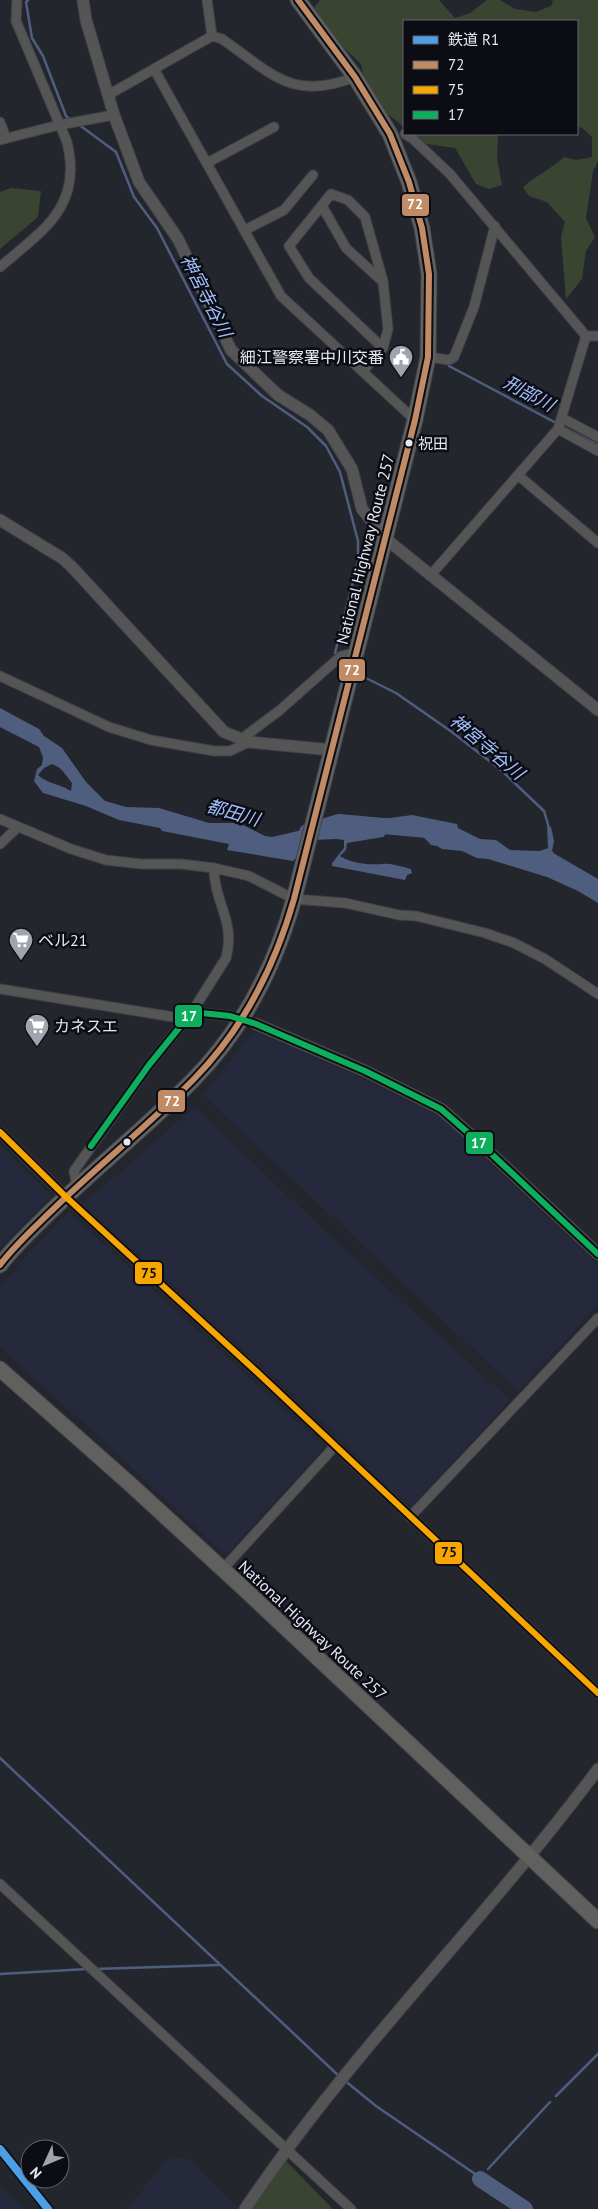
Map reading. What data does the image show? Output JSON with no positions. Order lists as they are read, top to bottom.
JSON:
{
  "streets": {
    "highway": ["National Highway Route 257"]
  },
  "water": ["神宮寺谷川", "刑部川", "都田川"],
  "places": {
    "public building": ["細江警察署中川交番"],
    "other": ["祝田"],
    "supermarket": ["ベル21", "カネスエ"]
  },
  "lines": [
    "transit line 72",
    "transit line 17",
    "transit line 75",
    "rail line R1"
  ],
  "legend": [
    "鉄道 R1",
    "72",
    "75",
    "17"
  ],
  "north": "bottom left"
}
